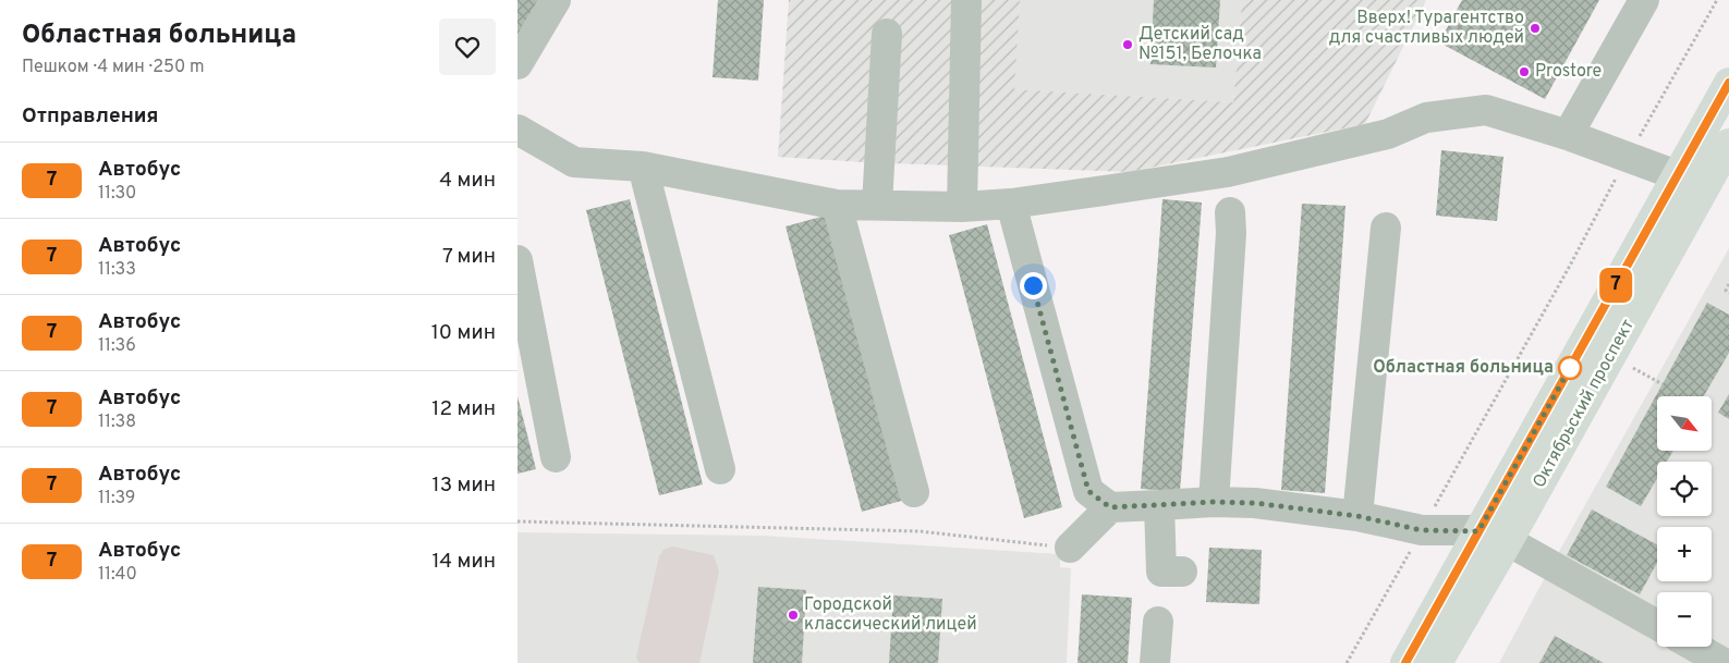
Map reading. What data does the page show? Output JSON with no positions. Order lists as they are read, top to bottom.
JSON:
{
  "streets": {
    "main road": ["Октябрьский проспект"]
  },
  "places": [
    "Вверх! Турагентство для счастливых людей",
    "Детский сад №151, Белочка",
    "Prostore",
    "Областная больница",
    "Городской классический лицей"
  ],
  "lines": ["bus line 7"],
  "north": "bottom right",
  "page": {
    "heading": [
      ["Областная больница", "Пешком · 4 мин · 250 m"],
      "Отправления"
    ],
    "on_map": "7",
    "list": [
      {
        "mark": "7",
        "name": "Автобус",
        "note": "11:30",
        "value": "4 мин"
      },
      {
        "mark": "7",
        "name": "Автобус",
        "note": "11:33",
        "value": "7 мин"
      },
      {
        "mark": "7",
        "name": "Автобус",
        "note": "11:36",
        "value": "10 мин"
      },
      {
        "mark": "7",
        "name": "Автобус",
        "note": "11:38",
        "value": "12 мин"
      },
      {
        "mark": "7",
        "name": "Автобус",
        "note": "11:39",
        "value": "13 мин"
      },
      {
        "mark": "7",
        "name": "Автобус",
        "note": "11:40",
        "value": "14 мин"
      }
    ],
    "map_buttons": ["+", "−"]
  }
}
